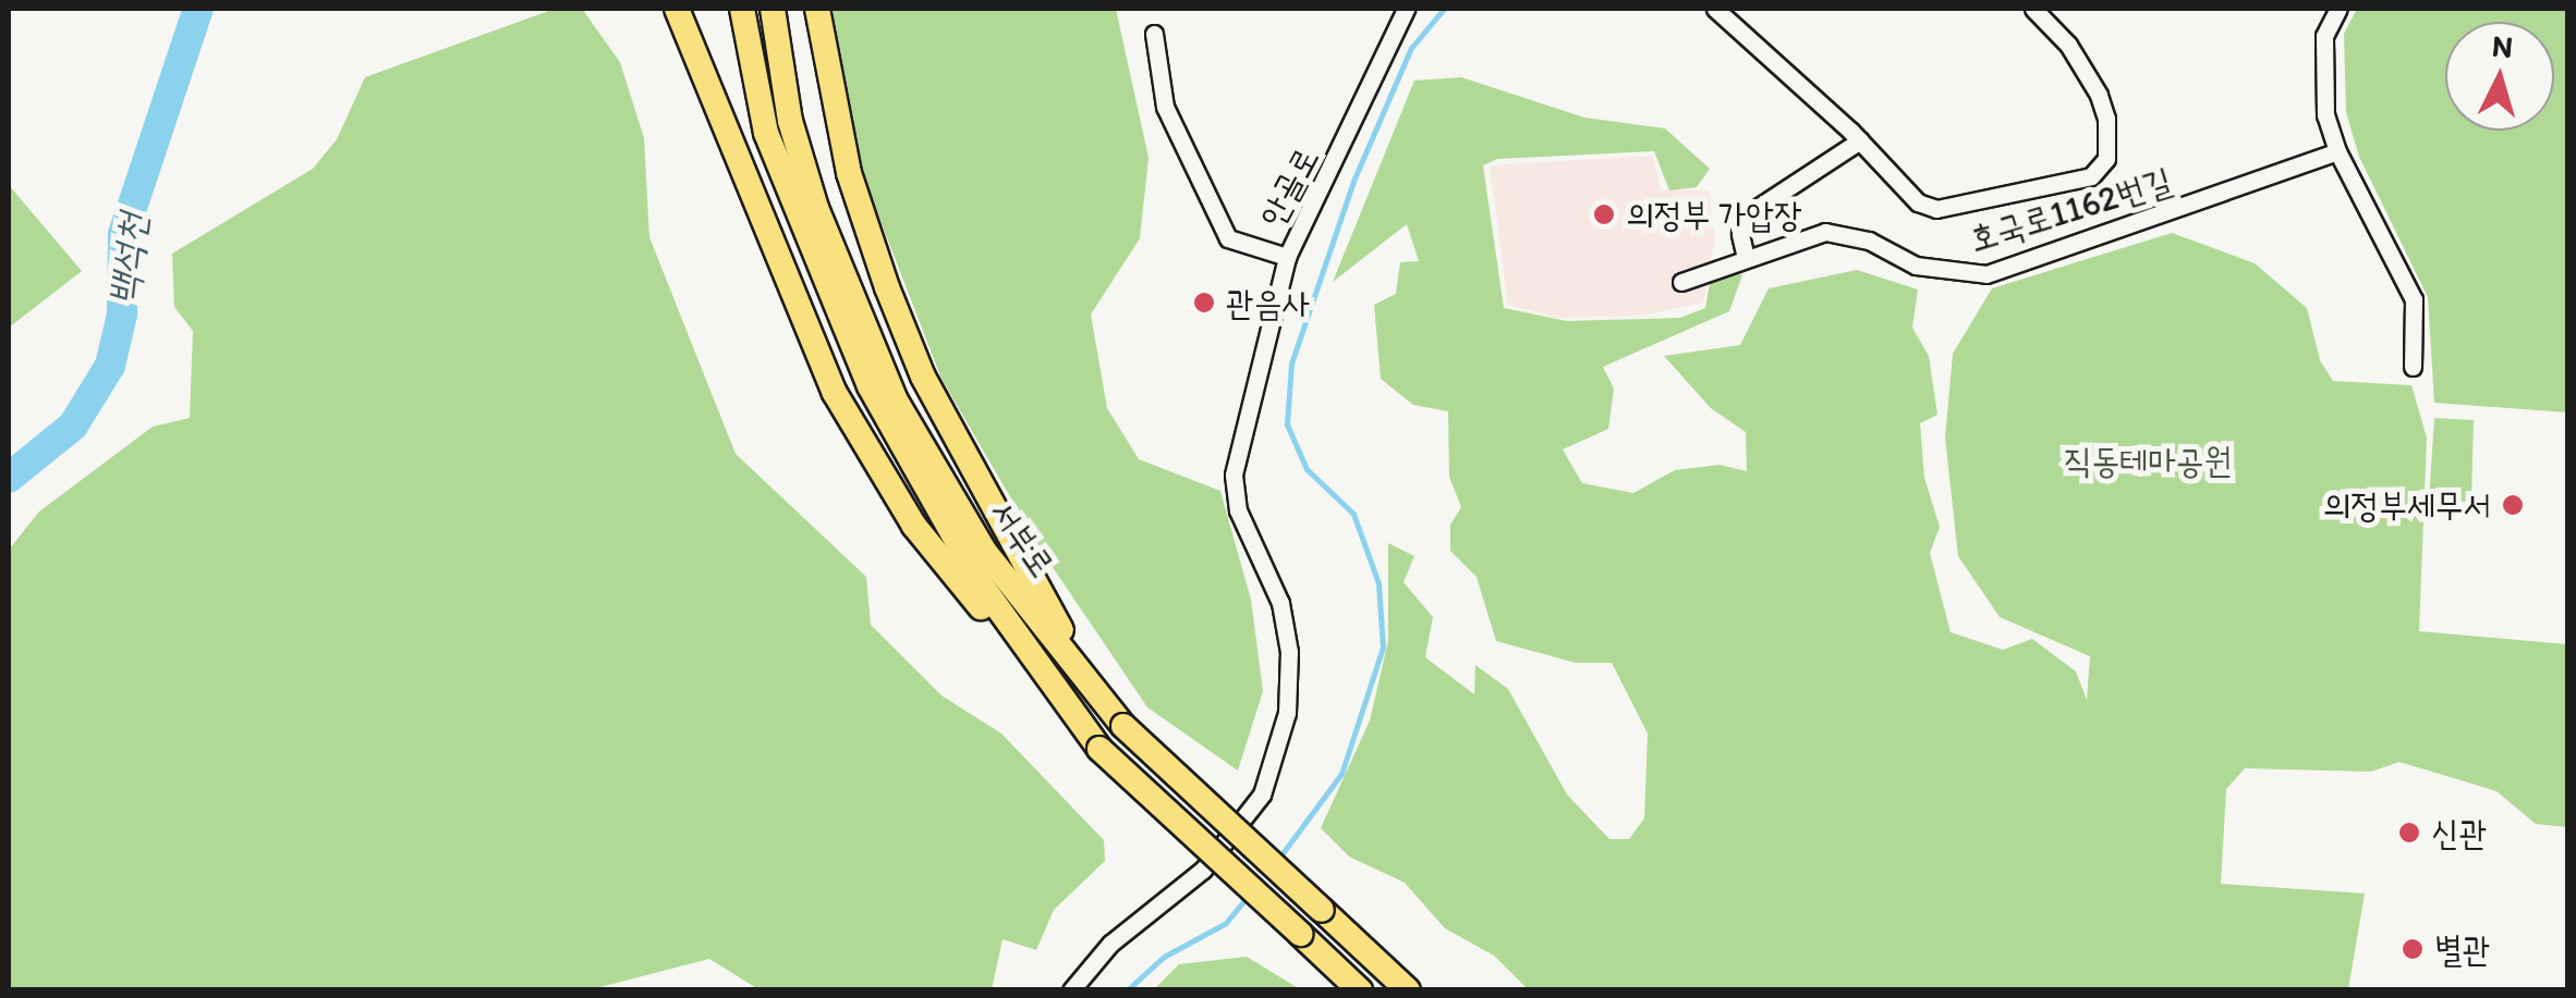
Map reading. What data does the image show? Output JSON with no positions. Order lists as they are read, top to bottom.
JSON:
{
  "streets": {
    "highway": ["서부로"],
    "street": ["안골로", "호국로1162번길"]
  },
  "water": ["백석천"],
  "parks": ["직동테마공원"],
  "places": [
    "의정부 가압장",
    "관음사",
    "의정부세무서",
    "신관",
    "별관"
  ],
  "north": "top"
}
